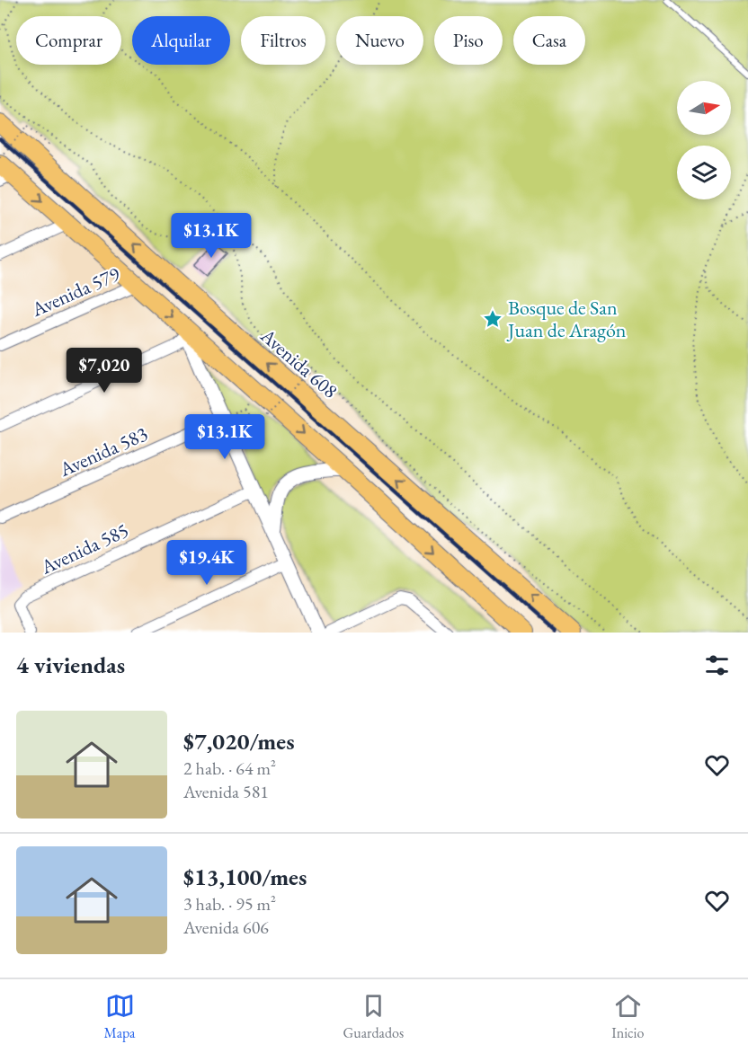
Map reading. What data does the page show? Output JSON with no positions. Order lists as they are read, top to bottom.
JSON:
{
  "streets": {
    "highway": ["Avenida 608"],
    "street": ["Avenida 579", "Avenida 583", "Avenida 585"]
  },
  "places": {
    "place": ["Bosque de San Juan de Aragón"]
  },
  "north": "right",
  "page": {
    "chip": [
      "Comprar",
      "Alquilar",
      "Filtros",
      "Nuevo",
      "Piso",
      "Casa"
    ],
    "price": [
      "$13.1K",
      "$7,020",
      "$13.1K",
      "$19.4K"
    ],
    "heading": "4 viviendas",
    "list": [
      {
        "name": "$7,020/mes",
        "note": "2 hab. · 64 m² · Avenida 581"
      },
      {
        "name": "$13,100/mes",
        "note": "3 hab. · 95 m² · Avenida 606"
      }
    ],
    "tabs": ["Mapa", "Guardados", "Inicio"]
  }
}
